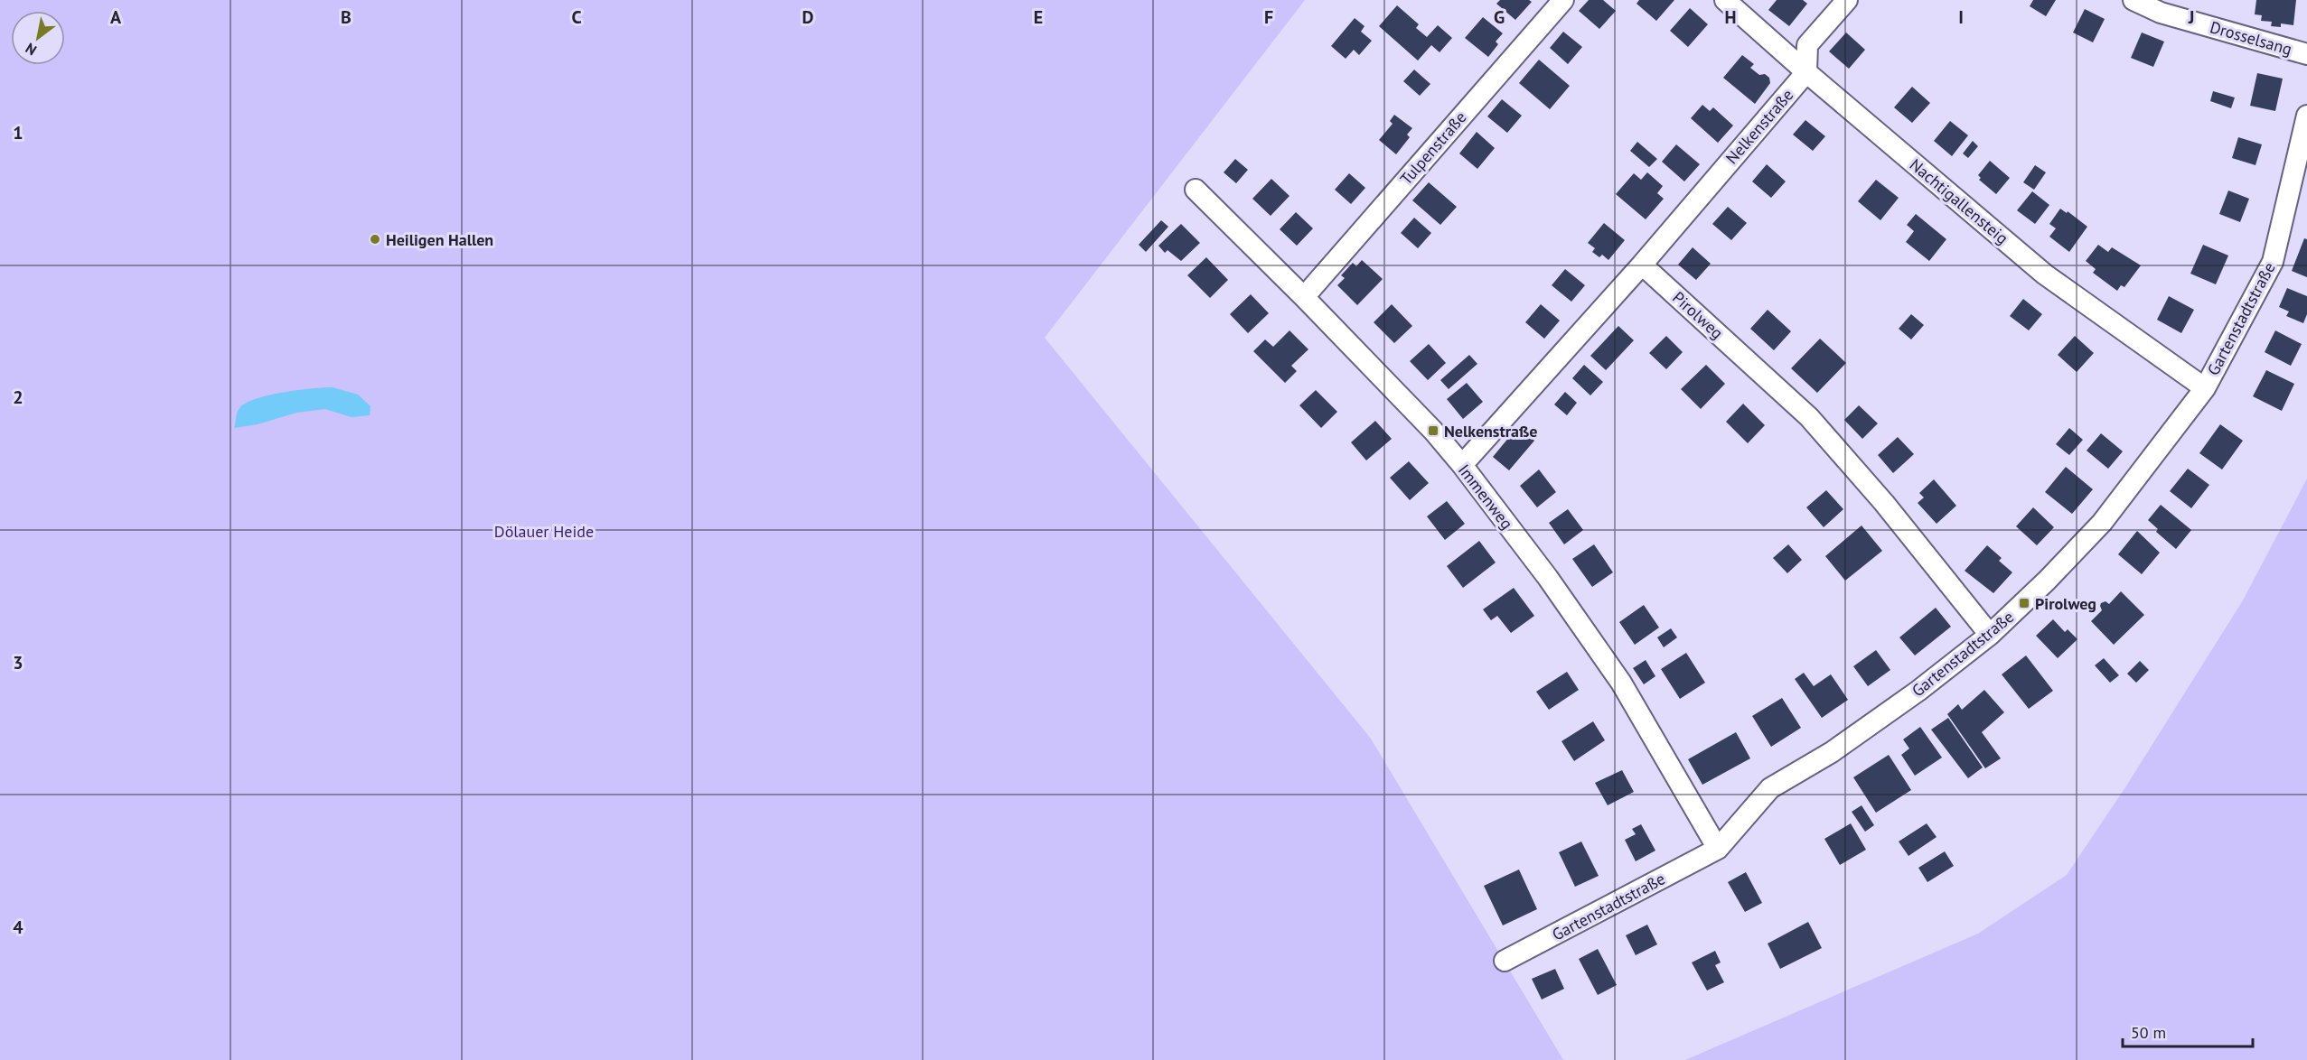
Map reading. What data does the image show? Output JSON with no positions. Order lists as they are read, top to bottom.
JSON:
{
  "streets": {
    "street": [
      "Drosselsang",
      "Nelkenstraße",
      "Tulpenstraße",
      "Nachtigallensteig",
      "Pirolweg",
      "Gartenstadtstraße",
      "Immenweg"
    ]
  },
  "crossings": [
    ["Nelkenstraße", "Nachtigallensteig"],
    ["Nelkenstraße", "Pirolweg"],
    ["Nelkenstraße", "Immenweg"],
    ["Tulpenstraße", "Immenweg"],
    ["Nachtigallensteig", "Gartenstadtstraße"],
    ["Pirolweg", "Gartenstadtstraße"],
    ["Gartenstadtstraße", "Immenweg"]
  ],
  "parks": ["Dölauer Heide"],
  "places": {
    "other": ["Heiligen Hallen"],
    "transit": ["Nelkenstraße", "Pirolweg"]
  },
  "scale_bar": "50 m",
  "north": "bottom left",
  "grid": {
    "columns": [
      "A",
      "B",
      "C",
      "D",
      "E",
      "F",
      "G",
      "H",
      "I",
      "J"
    ],
    "rows": [
      "1",
      "2",
      "3",
      "4"
    ]
  }
}
